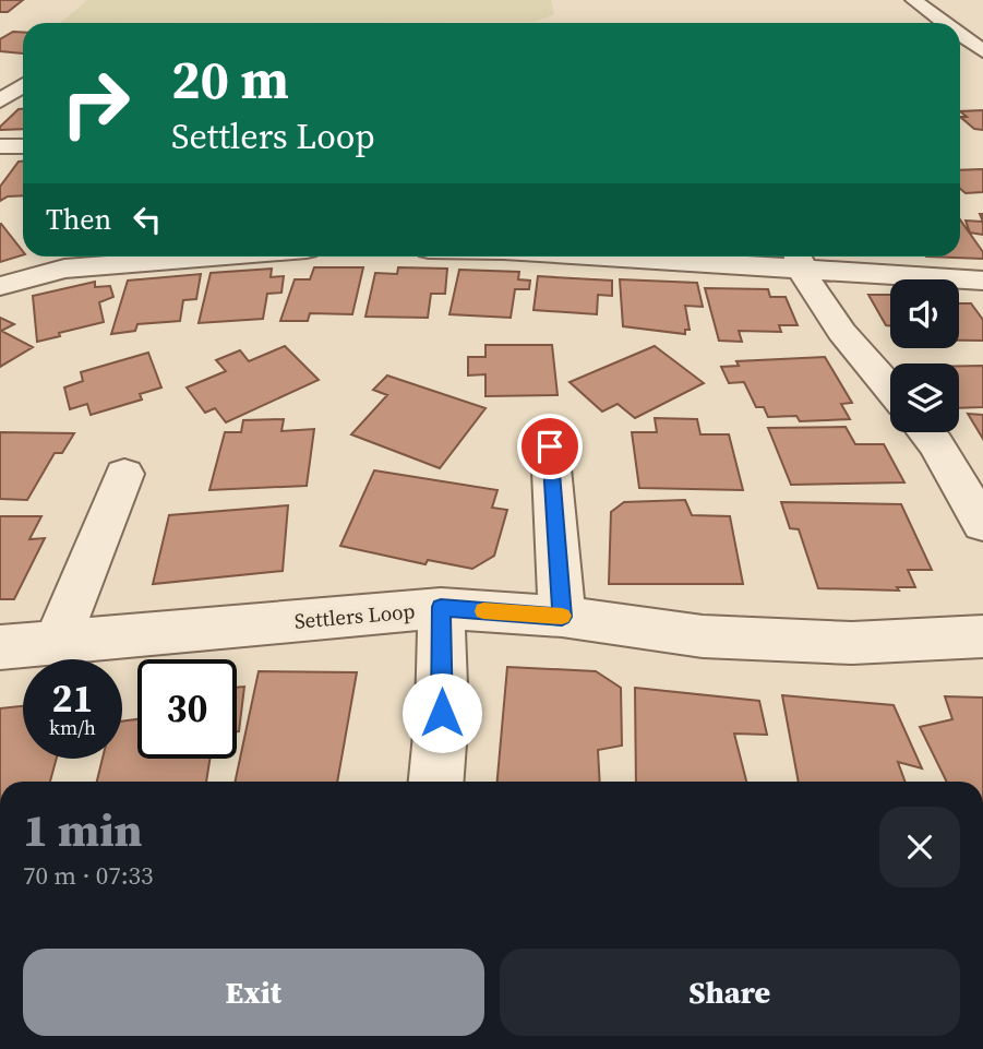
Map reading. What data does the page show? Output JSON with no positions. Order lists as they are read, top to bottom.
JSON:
{
  "streets": {
    "street": ["Settlers Loop"]
  },
  "page": {
    "turn": ["20 m", "Settlers Loop"],
    "then": "Then",
    "speed": "21 km/h",
    "limit": "30",
    "heading": ["1 min", "70 m · 07:33"],
    "buttons": ["Exit", "Share"]
  }
}
